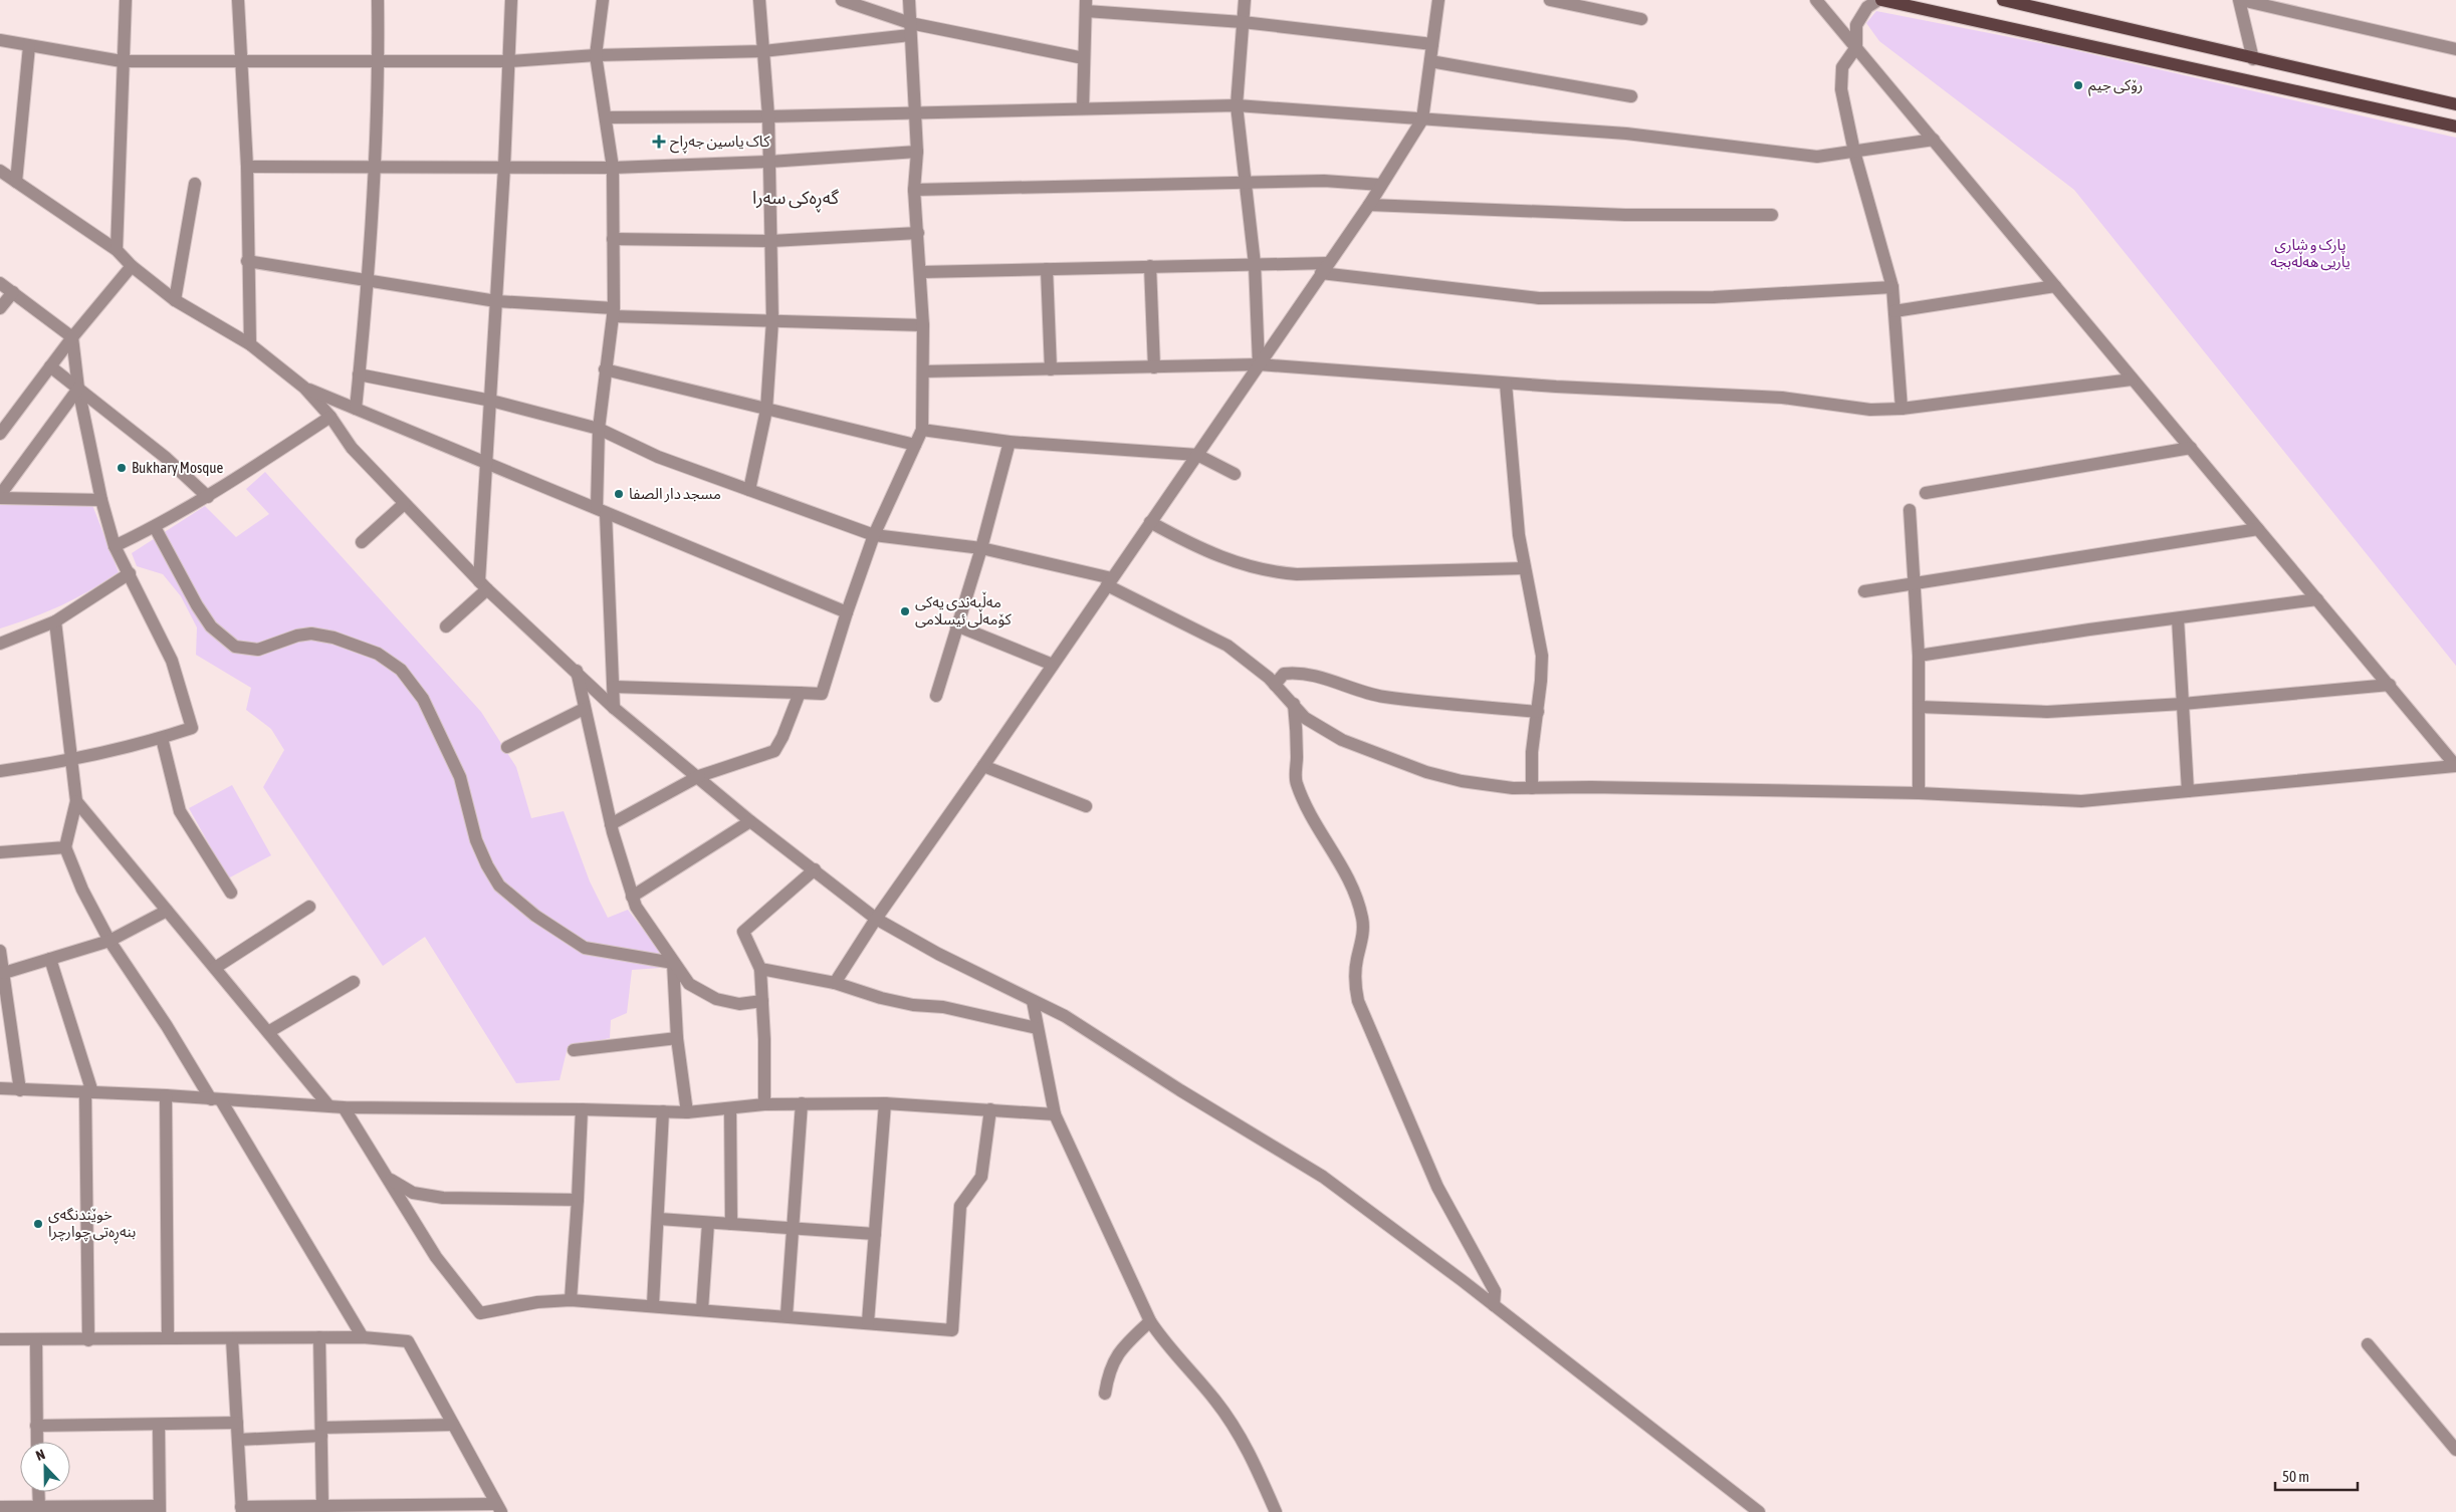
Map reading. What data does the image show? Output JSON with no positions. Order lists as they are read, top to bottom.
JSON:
{
  "districts": ["گەڕەکی سەرا"],
  "parks": ["پارک و شاری یاریی ھەڵەبجە"],
  "places": {
    "other": [
      "رۆکی جیم",
      "Bukhary Mosque",
      "مسجد دار الصفا",
      "مەڵبەندی یەکی کۆمەڵی ئیسلامی",
      "خوێندنگەی بنەڕەتی چوارچرا"
    ],
    "health": ["کاک یاسین جەڕاح"]
  },
  "scale_bar": "50 m",
  "north": "top"
}
